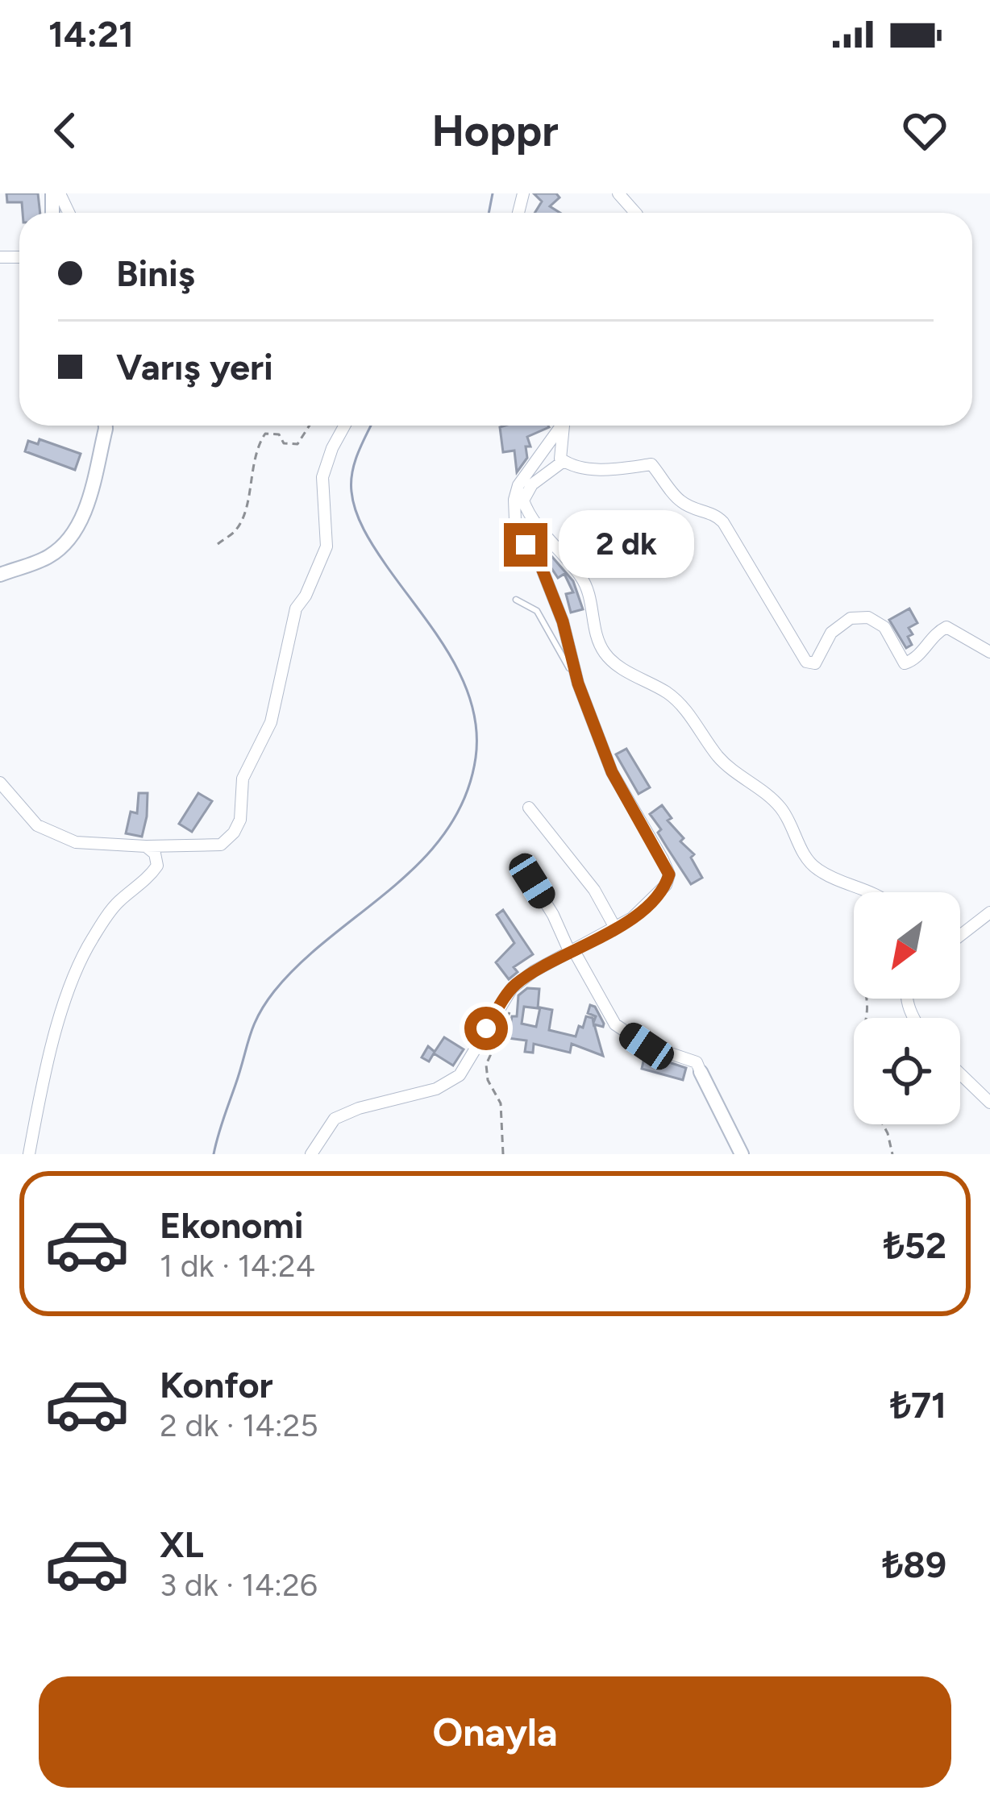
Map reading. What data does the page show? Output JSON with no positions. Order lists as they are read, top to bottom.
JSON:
{
  "north": "bottom left",
  "page": {
    "status": "14:21",
    "header": "Hoppr",
    "banner": ["Biniş", "Varış yeri"],
    "bubble": "2 dk",
    "list": [
      {
        "name": "Ekonomi",
        "note": "1 dk · 14:24",
        "value": "₺52"
      },
      {
        "name": "Konfor",
        "note": "2 dk · 14:25",
        "value": "₺71"
      },
      {
        "name": "XL",
        "note": "3 dk · 14:26",
        "value": "₺89"
      }
    ],
    "buttons": "Onayla"
  }
}
